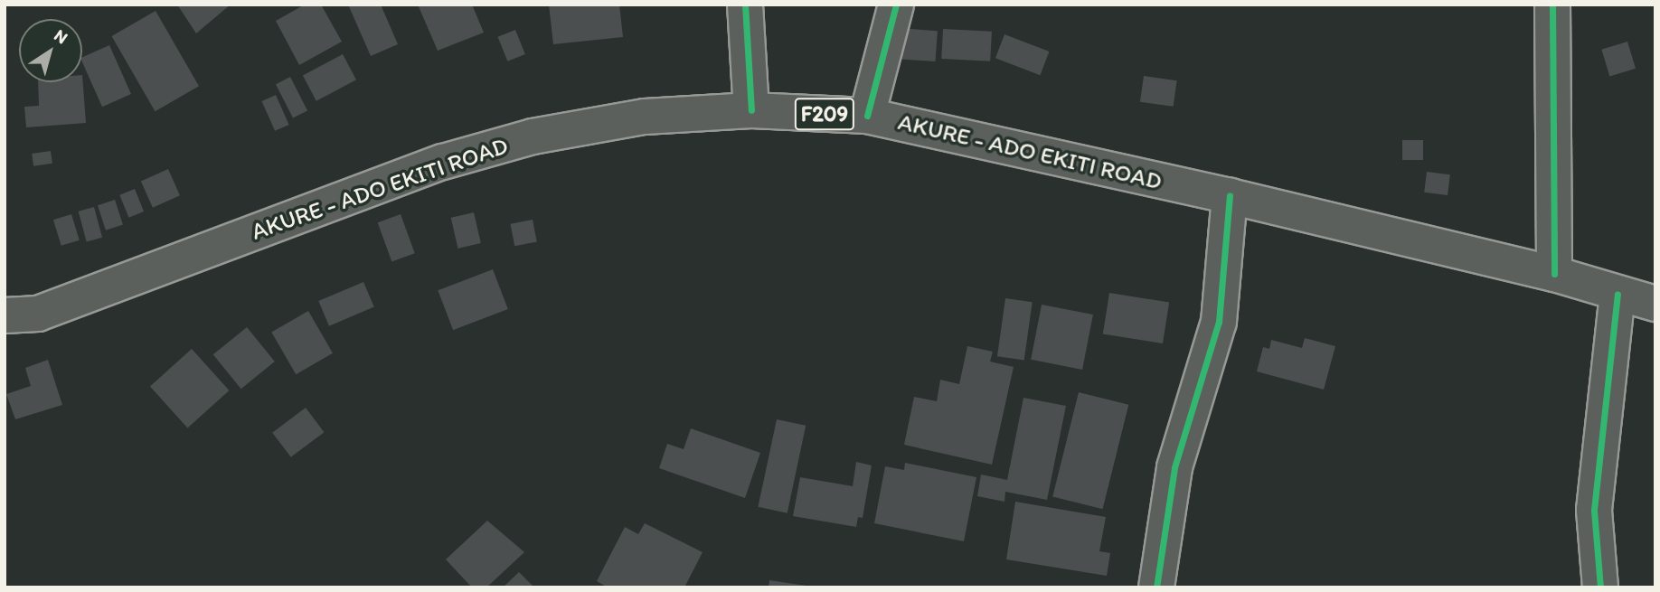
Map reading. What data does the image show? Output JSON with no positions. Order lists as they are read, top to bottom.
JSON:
{
  "streets": {
    "main road": ["F209", "AKURE - ADO EKITI ROAD"]
  },
  "north": "top right"
}
